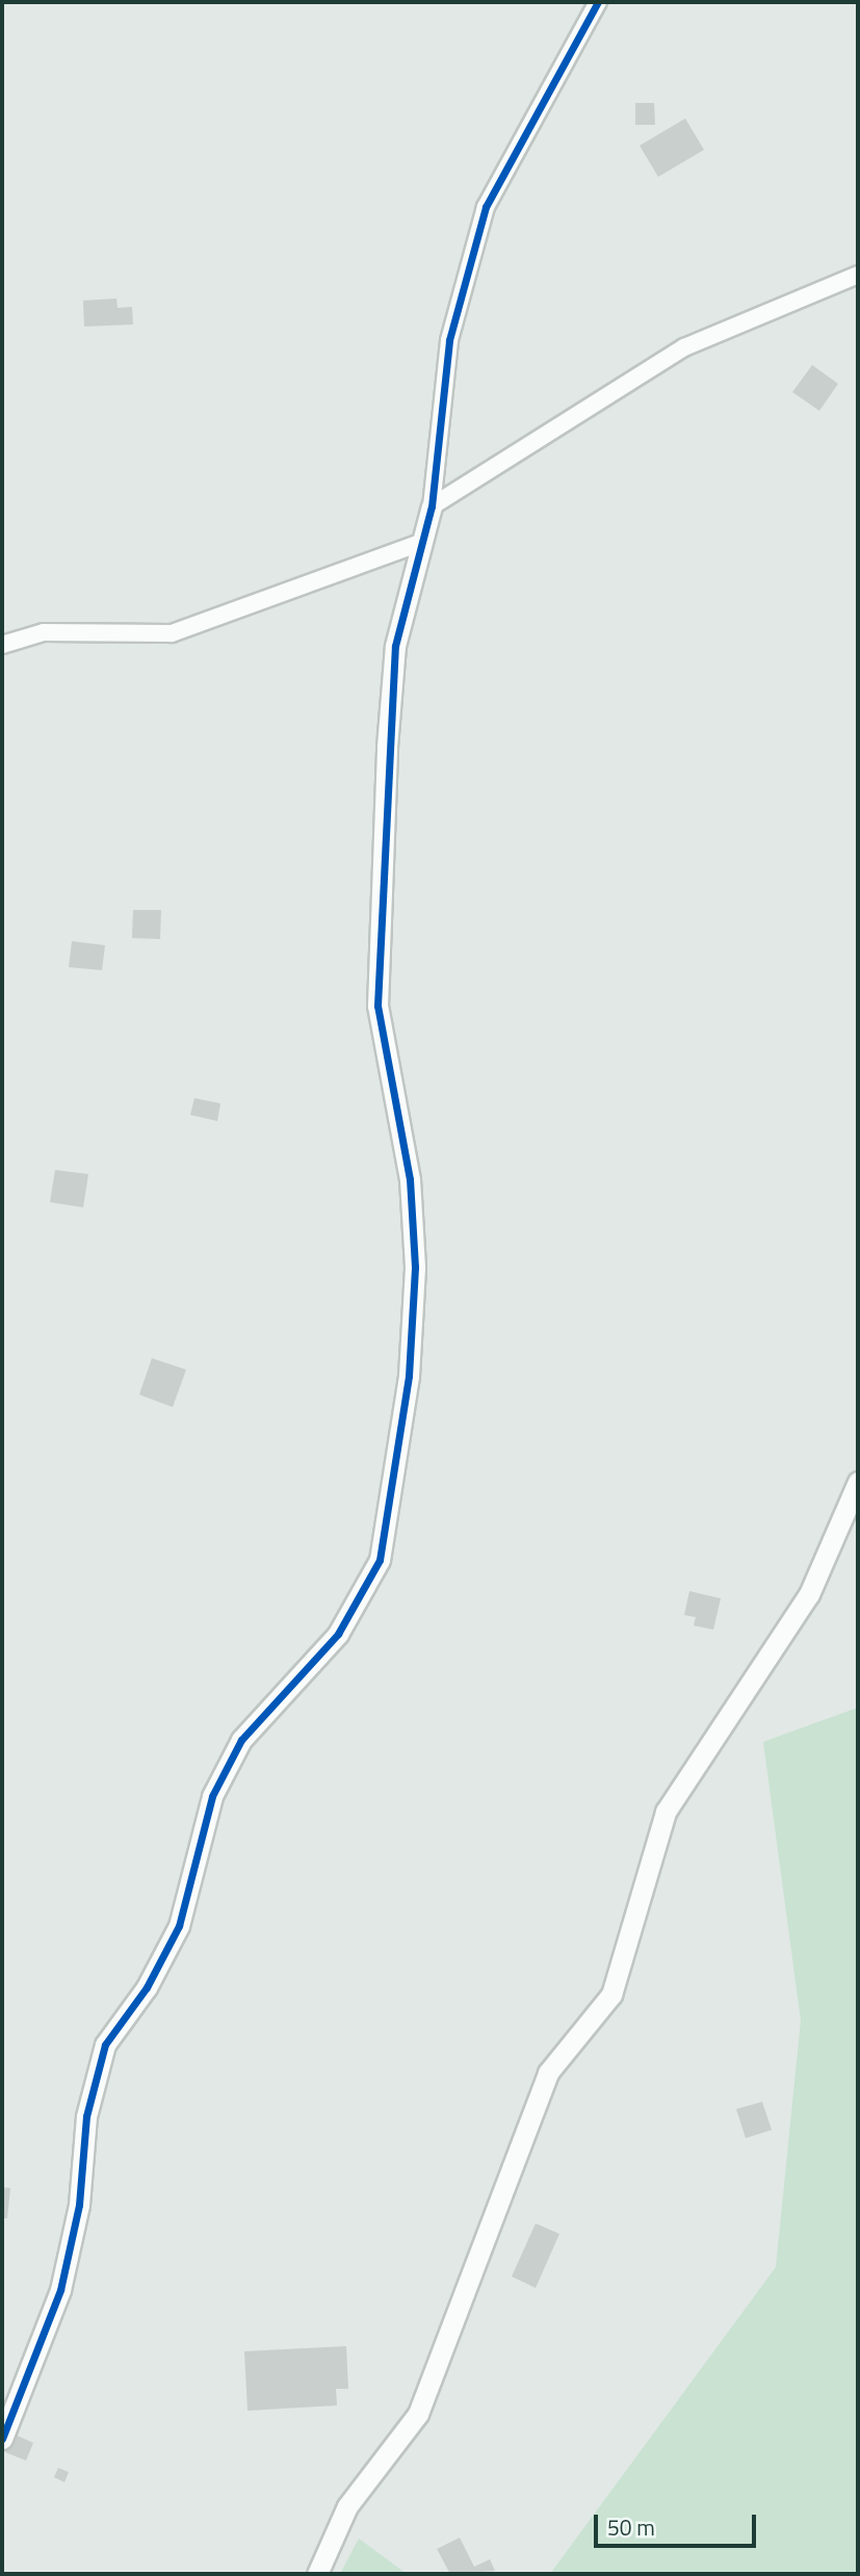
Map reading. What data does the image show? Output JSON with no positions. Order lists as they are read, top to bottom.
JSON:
{
  "scale_bar": "50 m"
}
